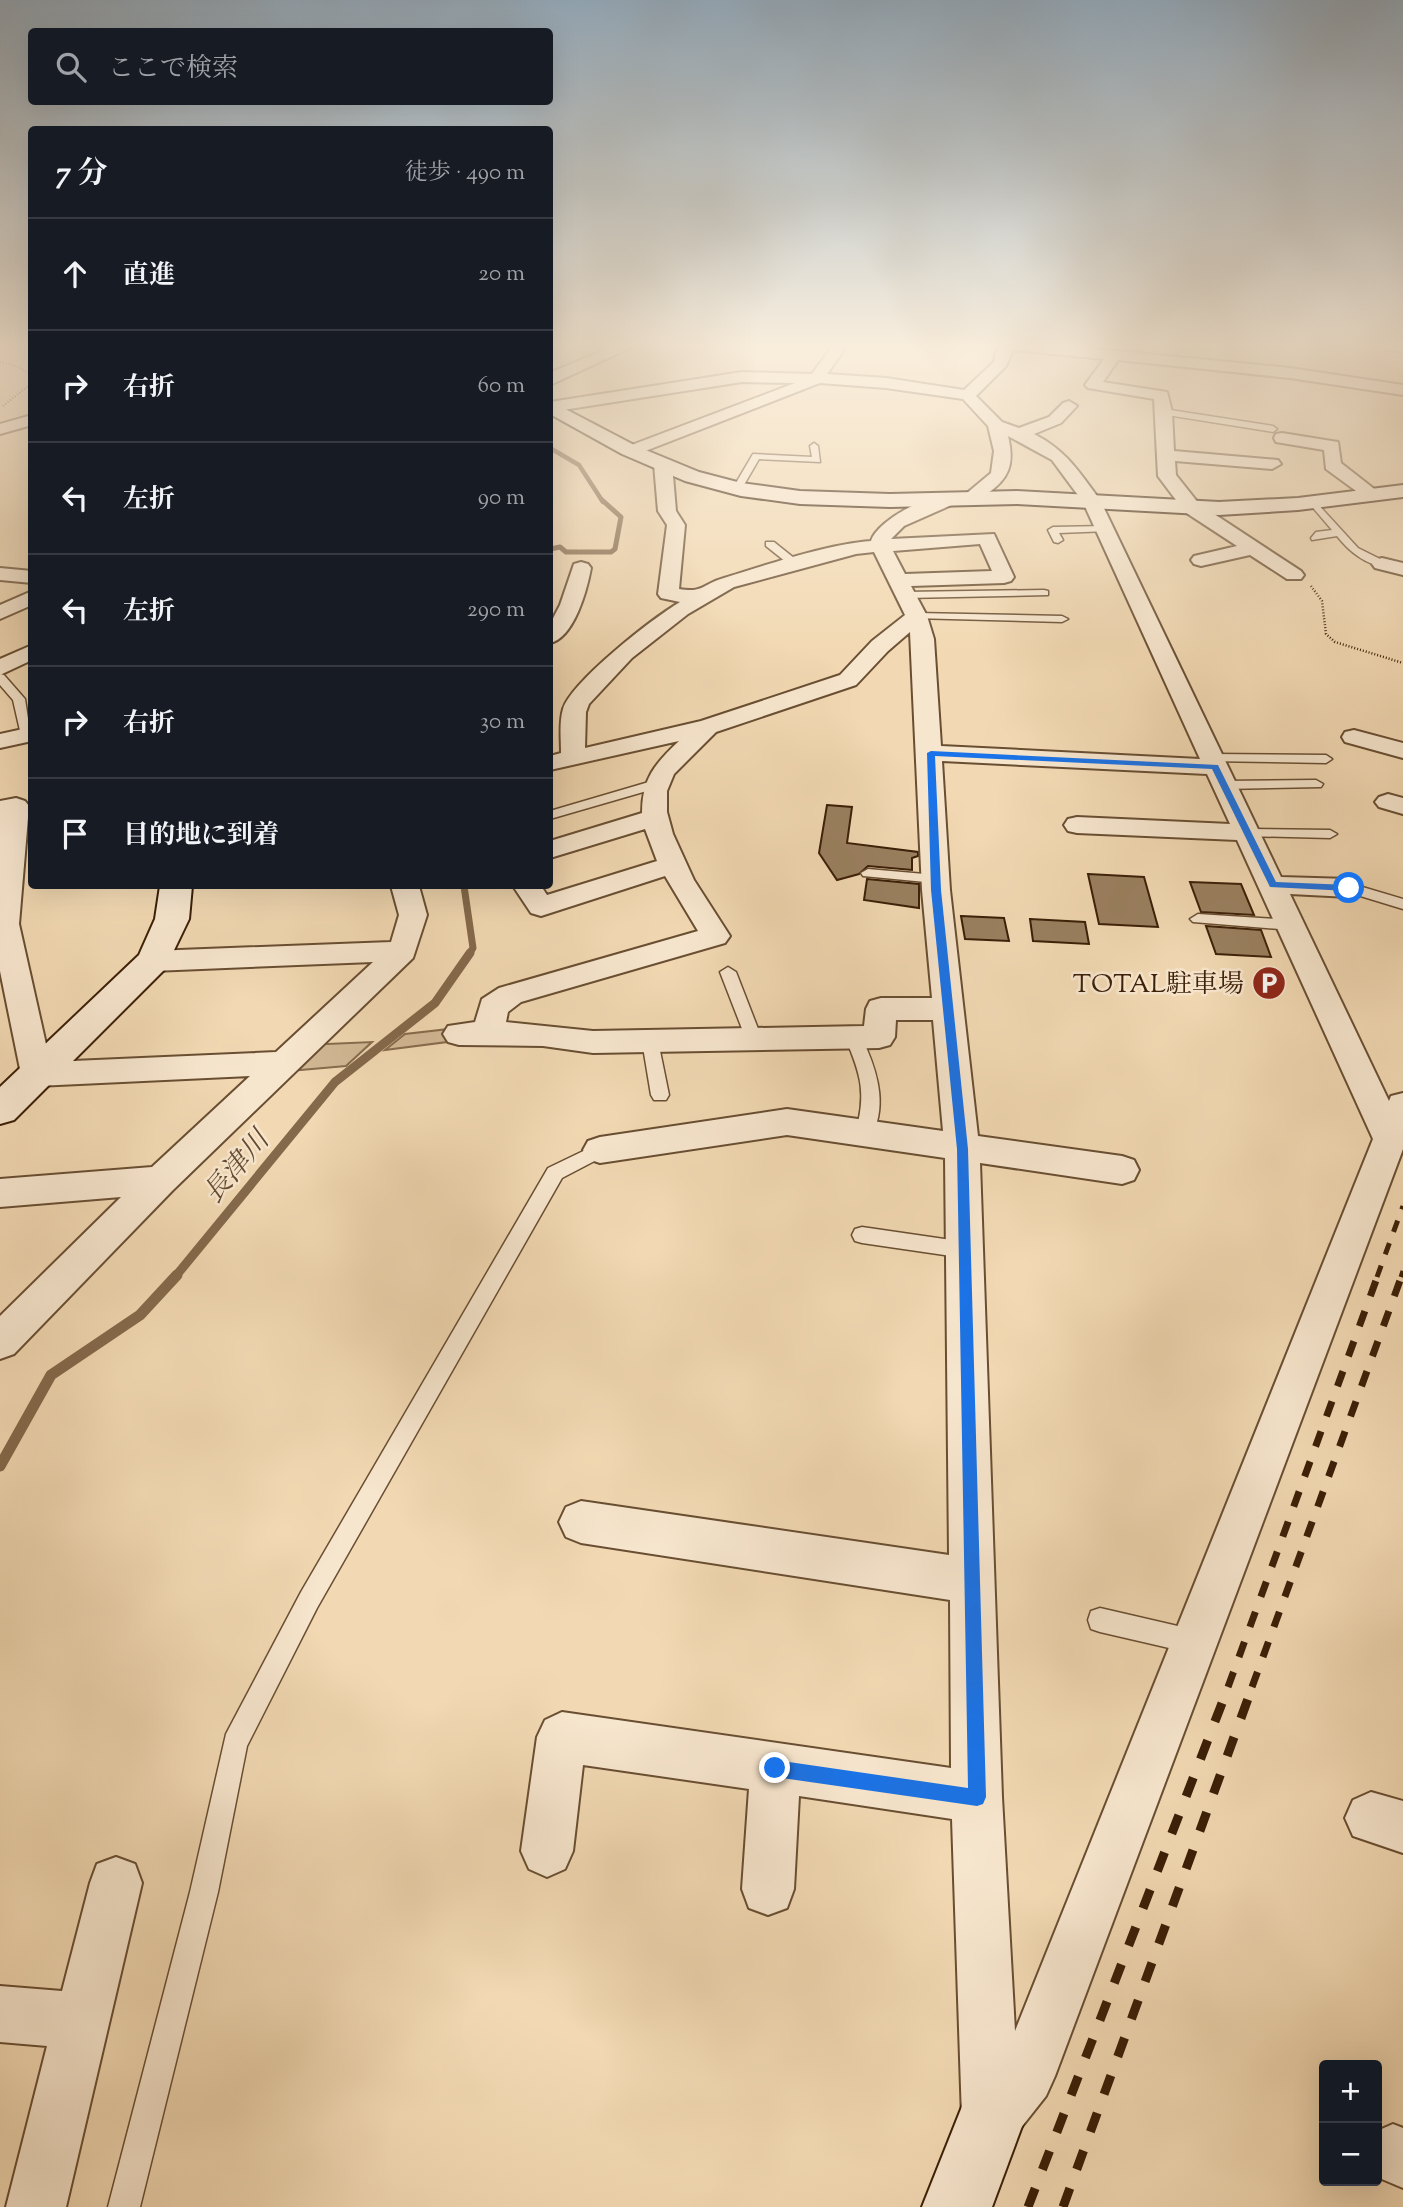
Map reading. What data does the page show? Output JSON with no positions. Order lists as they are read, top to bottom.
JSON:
{
  "water": ["長津川"],
  "places": {
    "parking": ["TOTAL駐車場"]
  },
  "page": {
    "search": "ここで検索",
    "heading": ["7 分", "徒歩 · 490 m"],
    "list": [
      ["直進", "20 m"],
      ["右折", "60 m"],
      ["左折", "90 m"],
      ["左折", "290 m"],
      ["右折", "30 m"],
      "目的地に到着"
    ],
    "map_buttons": ["+", "−"]
  }
}
